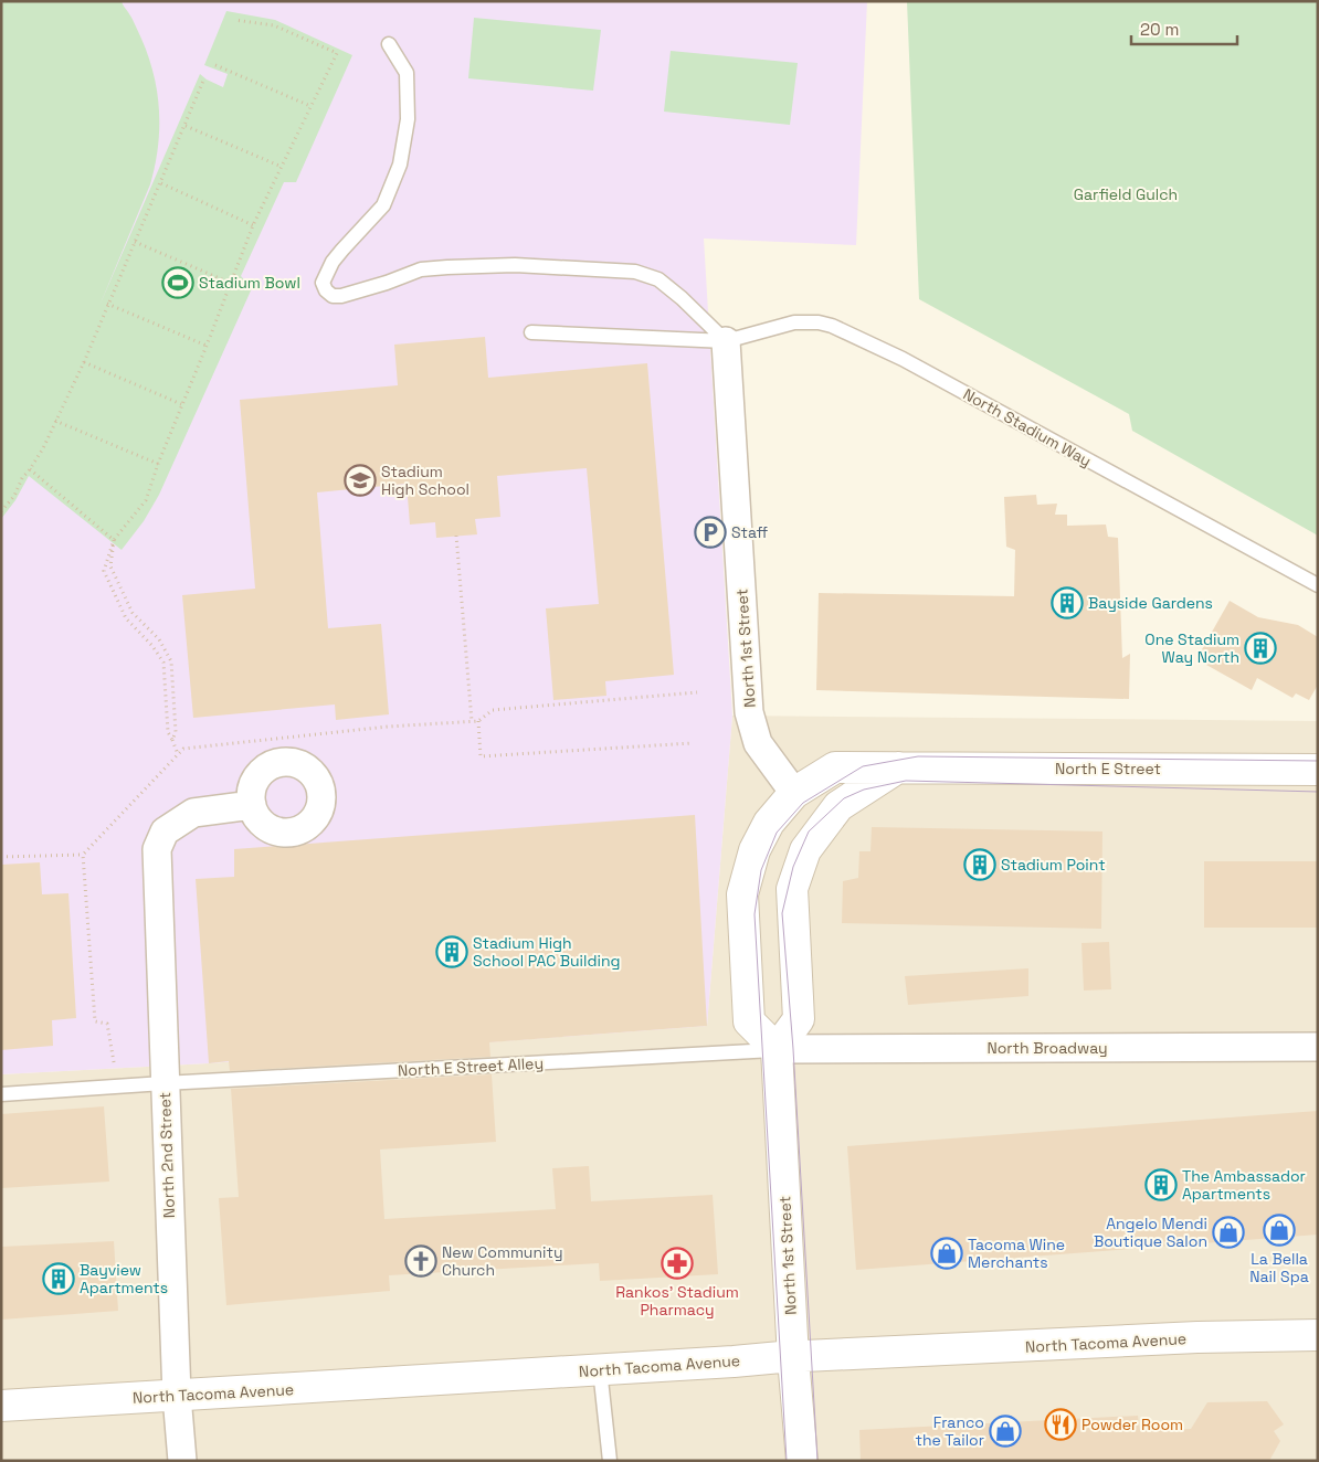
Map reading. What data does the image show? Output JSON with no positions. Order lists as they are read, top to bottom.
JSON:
{
  "streets": {
    "street": [
      "North 1st Street",
      "North E Street",
      "North Broadway",
      "North 2nd Street",
      "North Tacoma Avenue"
    ],
    "lane": ["North Stadium Way", "North E Street Alley"]
  },
  "crossings": [
    ["North Stadium Way", "North 1st Street"],
    ["North 1st Street", "North E Street"],
    ["North 1st Street", "North Broadway"],
    ["North 1st Street", "North E Street Alley"],
    ["North 1st Street", "North Tacoma Avenue"],
    ["North Broadway", "North E Street Alley"],
    ["North E Street Alley", "North 2nd Street"],
    ["North 2nd Street", "North Tacoma Avenue"]
  ],
  "parks": ["Garfield Gulch"],
  "places": {
    "sports": ["Stadium Bowl"],
    "school or university": ["Stadium High School"],
    "parking": ["Staff"],
    "building": [
      "Bayside Gardens",
      "One Stadium Way North",
      "Stadium Point",
      "Stadium High School PAC Building",
      "The Ambassador Apartments",
      "Bayview Apartments"
    ],
    "shop": [
      "La Bella Nail Spa",
      "Angelo Mendi Boutique Salon",
      "Tacoma Wine Merchants",
      "Franco the Tailor"
    ],
    "church": ["New Community Church"],
    "pharmacy": ["Rankos' Stadium Pharmacy"],
    "restaurant": ["Powder Room"]
  },
  "scale_bar": "20 m"
}
